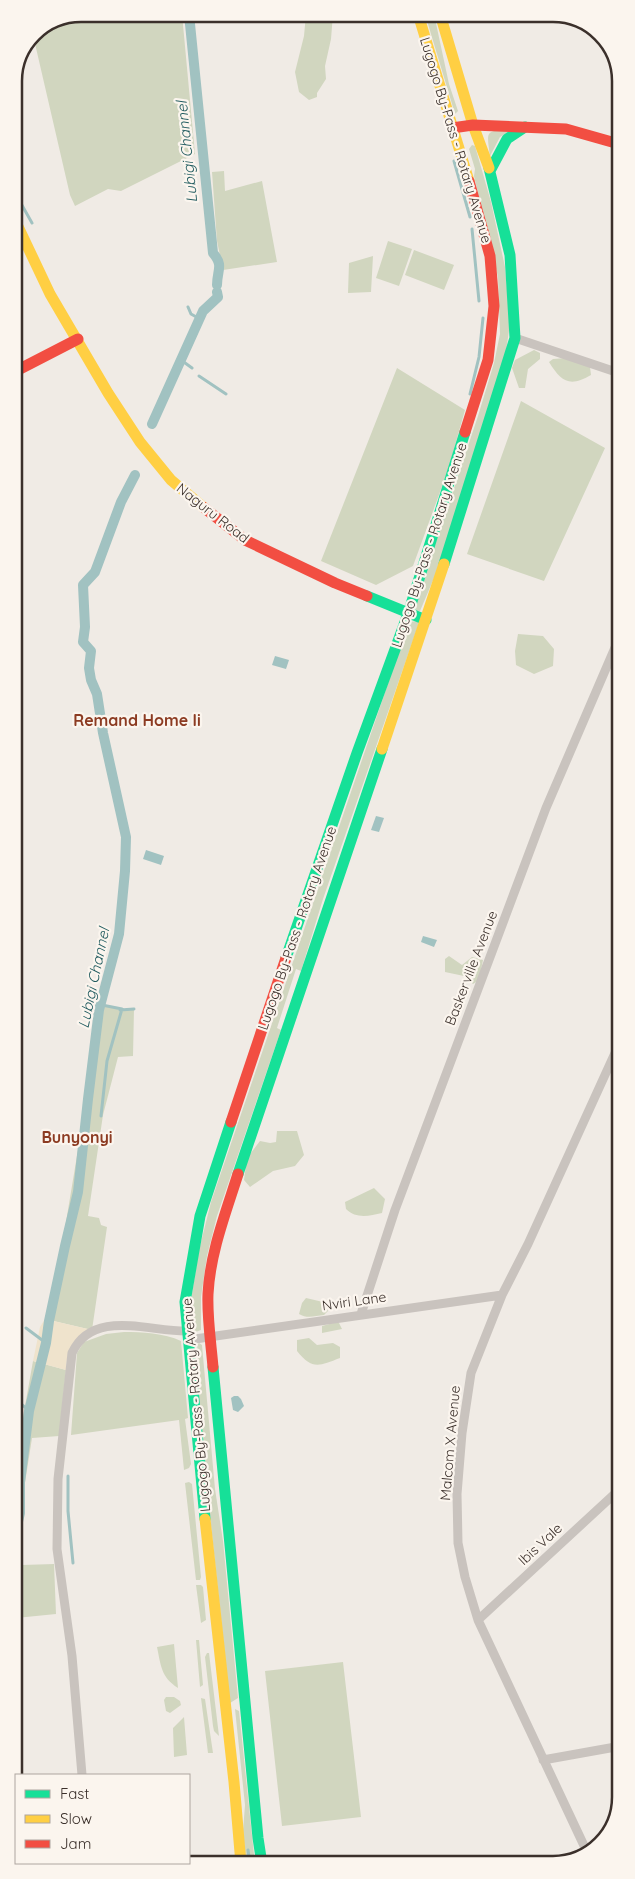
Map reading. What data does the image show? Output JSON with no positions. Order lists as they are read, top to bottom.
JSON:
{
  "streets": {
    "main road": ["Lugogo By-Pass - Rotary Avenue", "Naguru Road"],
    "street": [
      "Baskerville Avenue",
      "Nviri Lane",
      "Malcom X Avenue",
      "Ibis Vale"
    ]
  },
  "crossings": [
    ["Lugogo By-Pass - Rotary Avenue", "Naguru Road"],
    ["Lugogo By-Pass - Rotary Avenue", "Nviri Lane"],
    ["Baskerville Avenue", "Nviri Lane"],
    ["Nviri Lane", "Malcom X Avenue"],
    ["Malcom X Avenue", "Ibis Vale"]
  ],
  "districts": ["Remand Home Ii", "Bunyonyi"],
  "water": ["Lubigi Channel"],
  "legend": ["Fast", "Slow", "Jam"]
}
